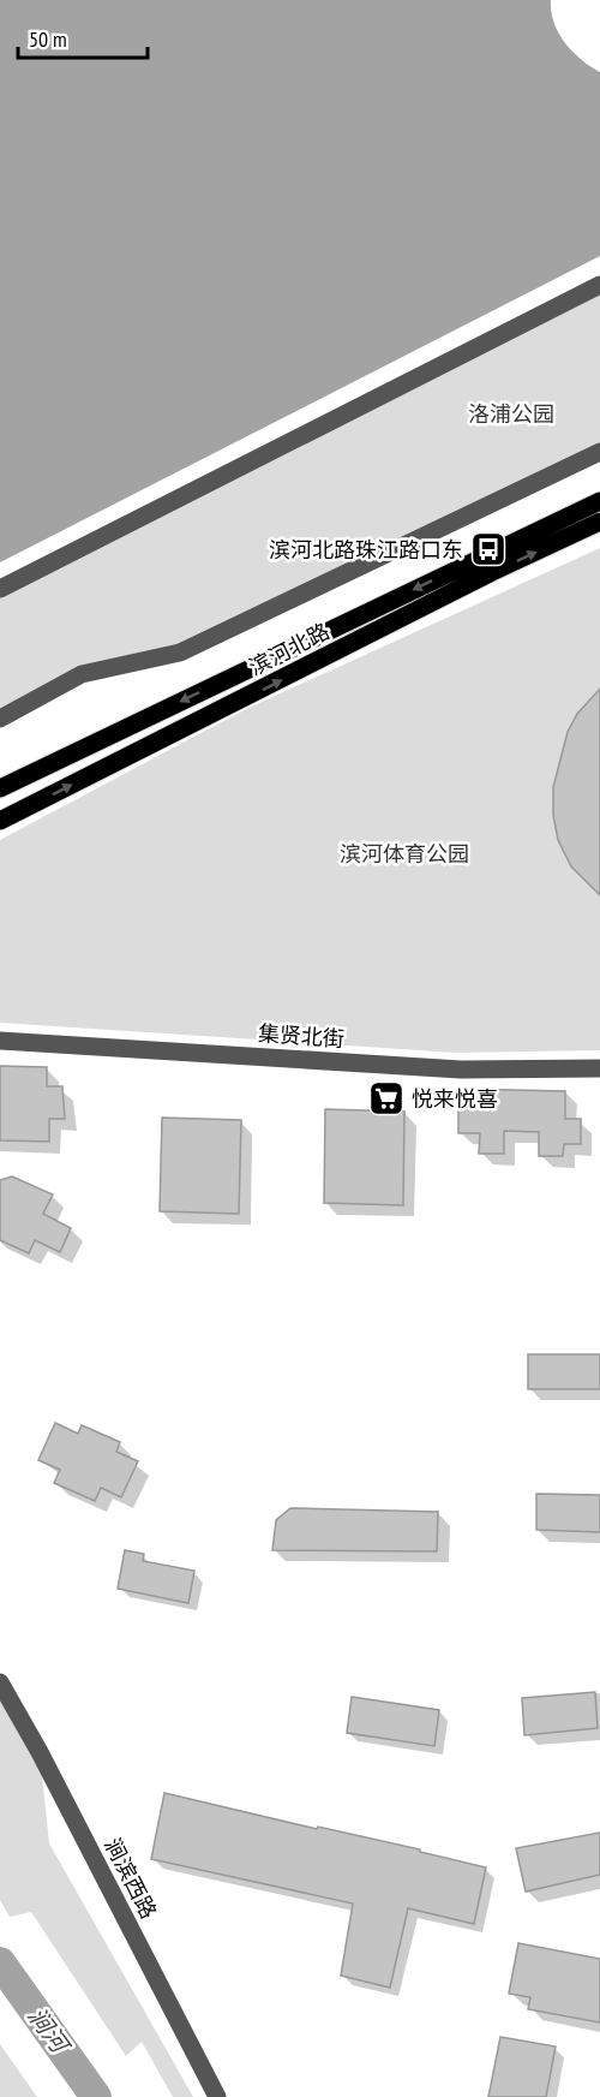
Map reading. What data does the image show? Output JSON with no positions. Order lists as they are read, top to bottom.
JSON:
{
  "streets": {
    "main road": ["滨河北路"],
    "street": ["集贤北街", "涧滨西路"]
  },
  "water": ["涧河"],
  "parks": ["洛浦公园", "滨河体育公园"],
  "places": {
    "bus stop": ["滨河北路珠江路口东"],
    "supermarket": ["悦来悦喜"]
  },
  "scale_bar": "50 m"
}
